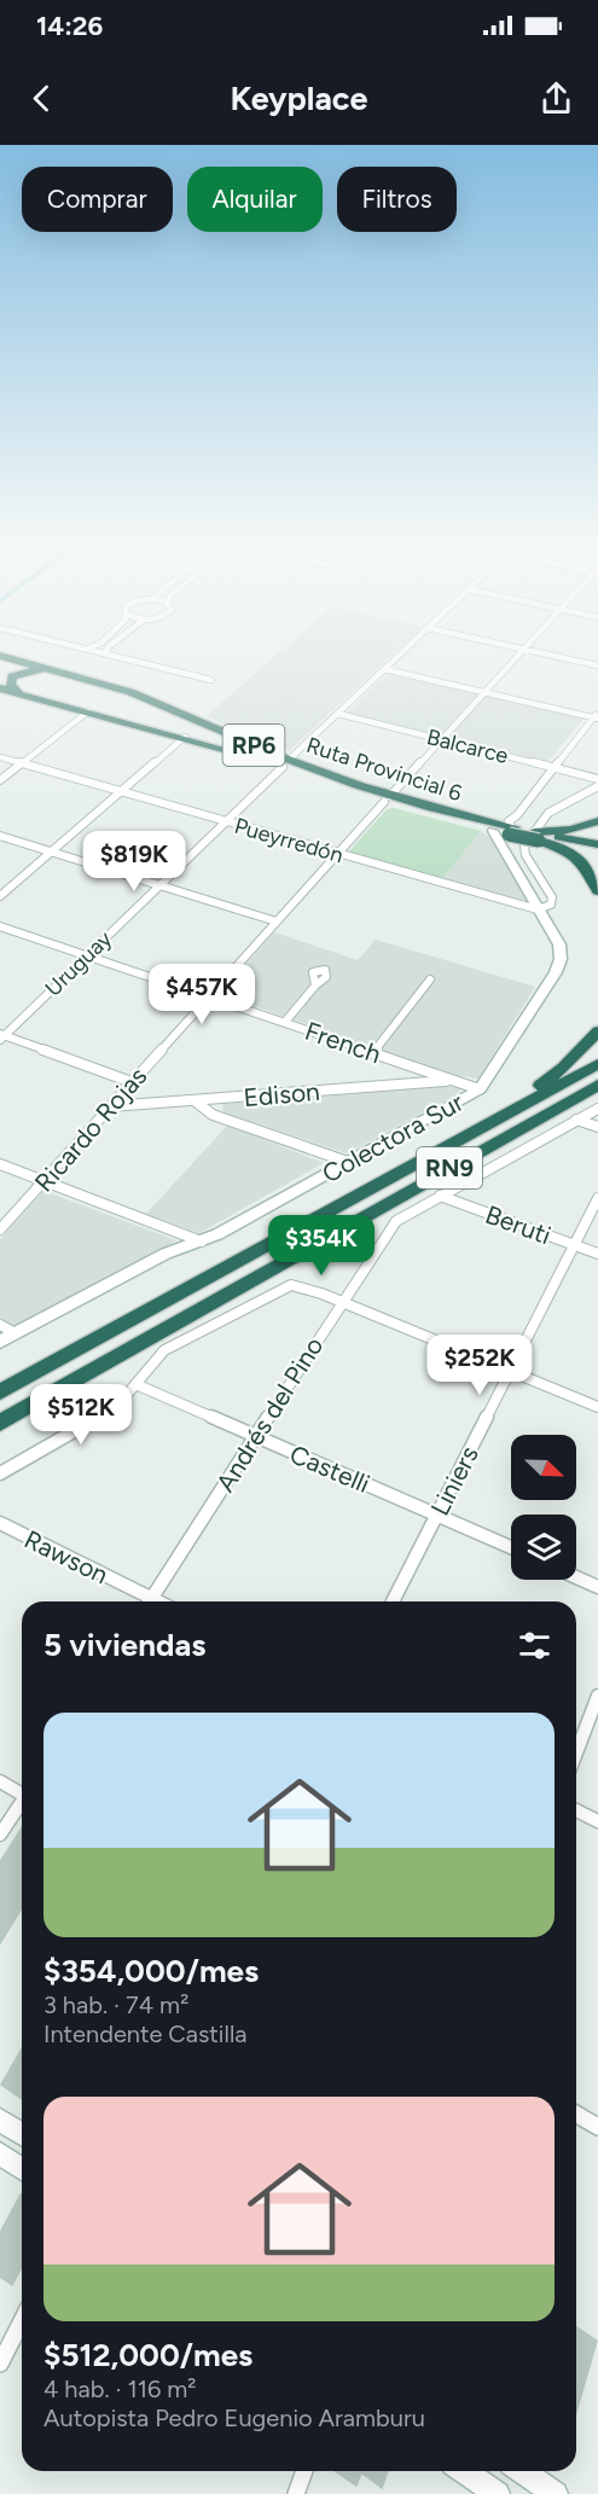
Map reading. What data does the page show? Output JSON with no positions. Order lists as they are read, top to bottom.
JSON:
{
  "streets": {
    "highway": ["RP6", "Ruta Provincial 6", "RN9"],
    "street": [
      "Balcarce",
      "Pueyrredón",
      "Uruguay",
      "French",
      "Edison",
      "Ricardo Rojas",
      "Colectora Sur",
      "Beruti",
      "Andrés del Pino",
      "Castelli",
      "Liniers",
      "Rawson"
    ]
  },
  "crossings": [
    ["Balcarce", "Uruguay"],
    ["Balcarce", "Ricardo Rojas"],
    ["Ruta Provincial 6", "Uruguay"],
    ["Ruta Provincial 6", "Ricardo Rojas"],
    ["Ruta Provincial 6", "Colectora Sur"],
    ["Pueyrredón", "Uruguay"],
    ["Pueyrredón", "Ricardo Rojas"],
    ["Pueyrredón", "Colectora Sur"],
    ["Uruguay", "French"],
    ["French", "Edison"],
    ["French", "Ricardo Rojas"],
    ["French", "Colectora Sur"],
    ["Edison", "Ricardo Rojas"],
    ["Beruti", "Andrés del Pino"],
    ["Beruti", "Liniers"],
    ["Andrés del Pino", "Castelli"],
    ["Castelli", "Liniers"]
  ],
  "north": "bottom right",
  "page": {
    "status": "14:26",
    "header": "Keyplace",
    "chip": ["Comprar", "Alquilar", "Filtros"],
    "price": [
      "$819K",
      "$457K",
      "$354K",
      "$252K",
      "$512K"
    ],
    "heading": "5 viviendas",
    "list": [
      {
        "name": "$354,000/mes",
        "note": "3 hab. · 74 m² · Intendente Castilla"
      },
      {
        "name": "$512,000/mes",
        "note": "4 hab. · 116 m² · Autopista Pedro Eugenio Aramburu"
      }
    ]
  }
}
